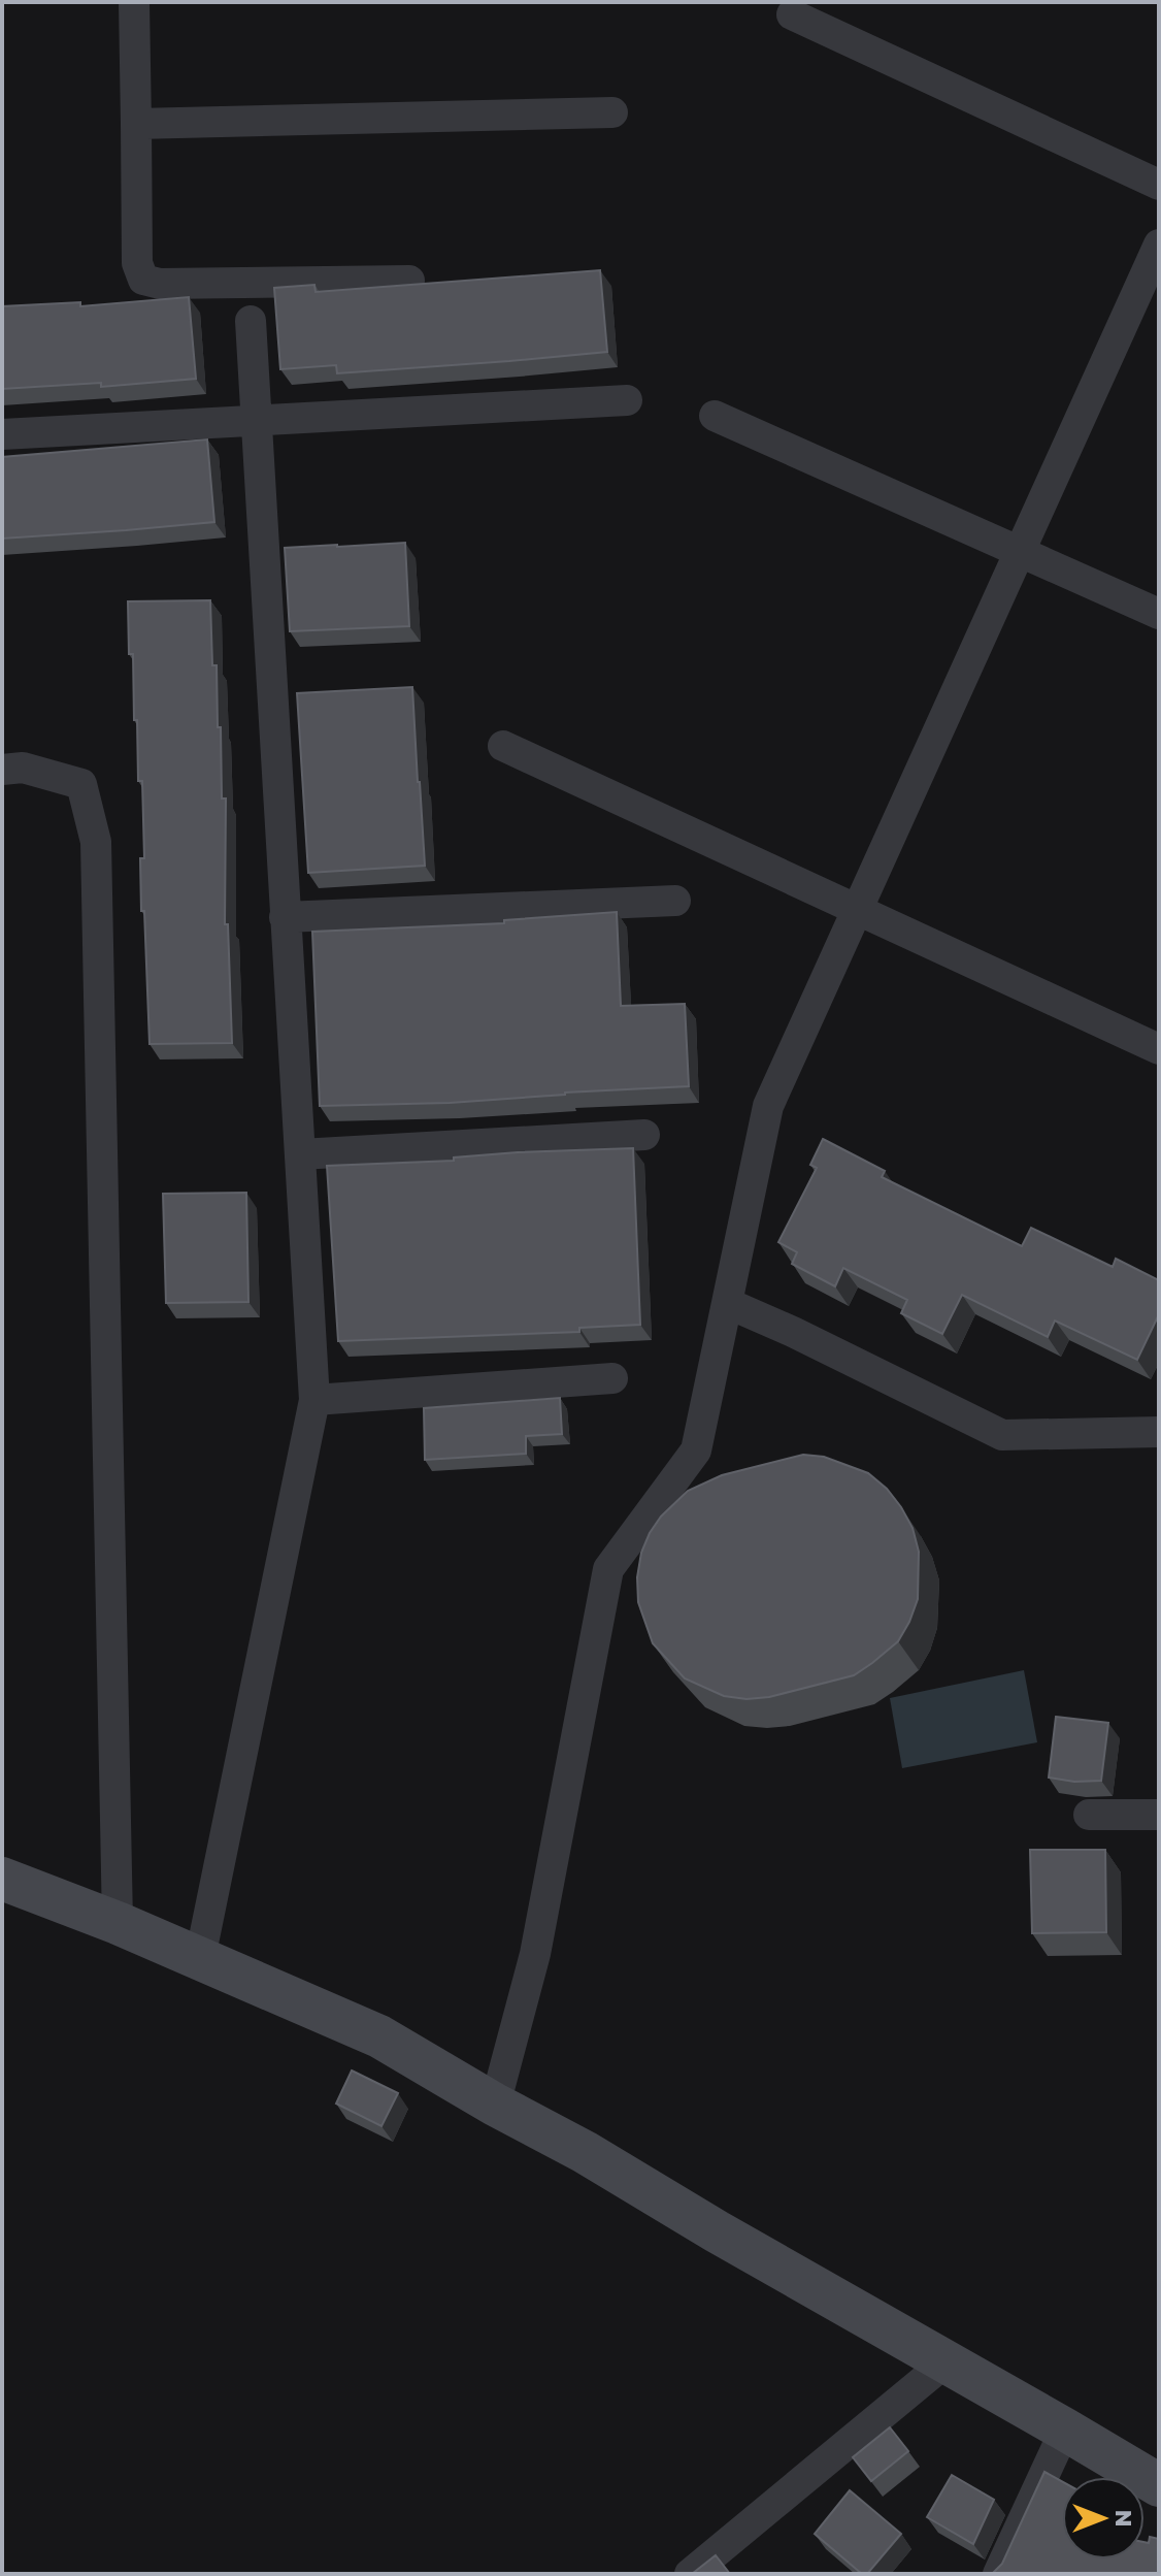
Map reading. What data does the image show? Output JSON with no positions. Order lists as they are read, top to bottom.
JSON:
{
  "north": "right"
}
